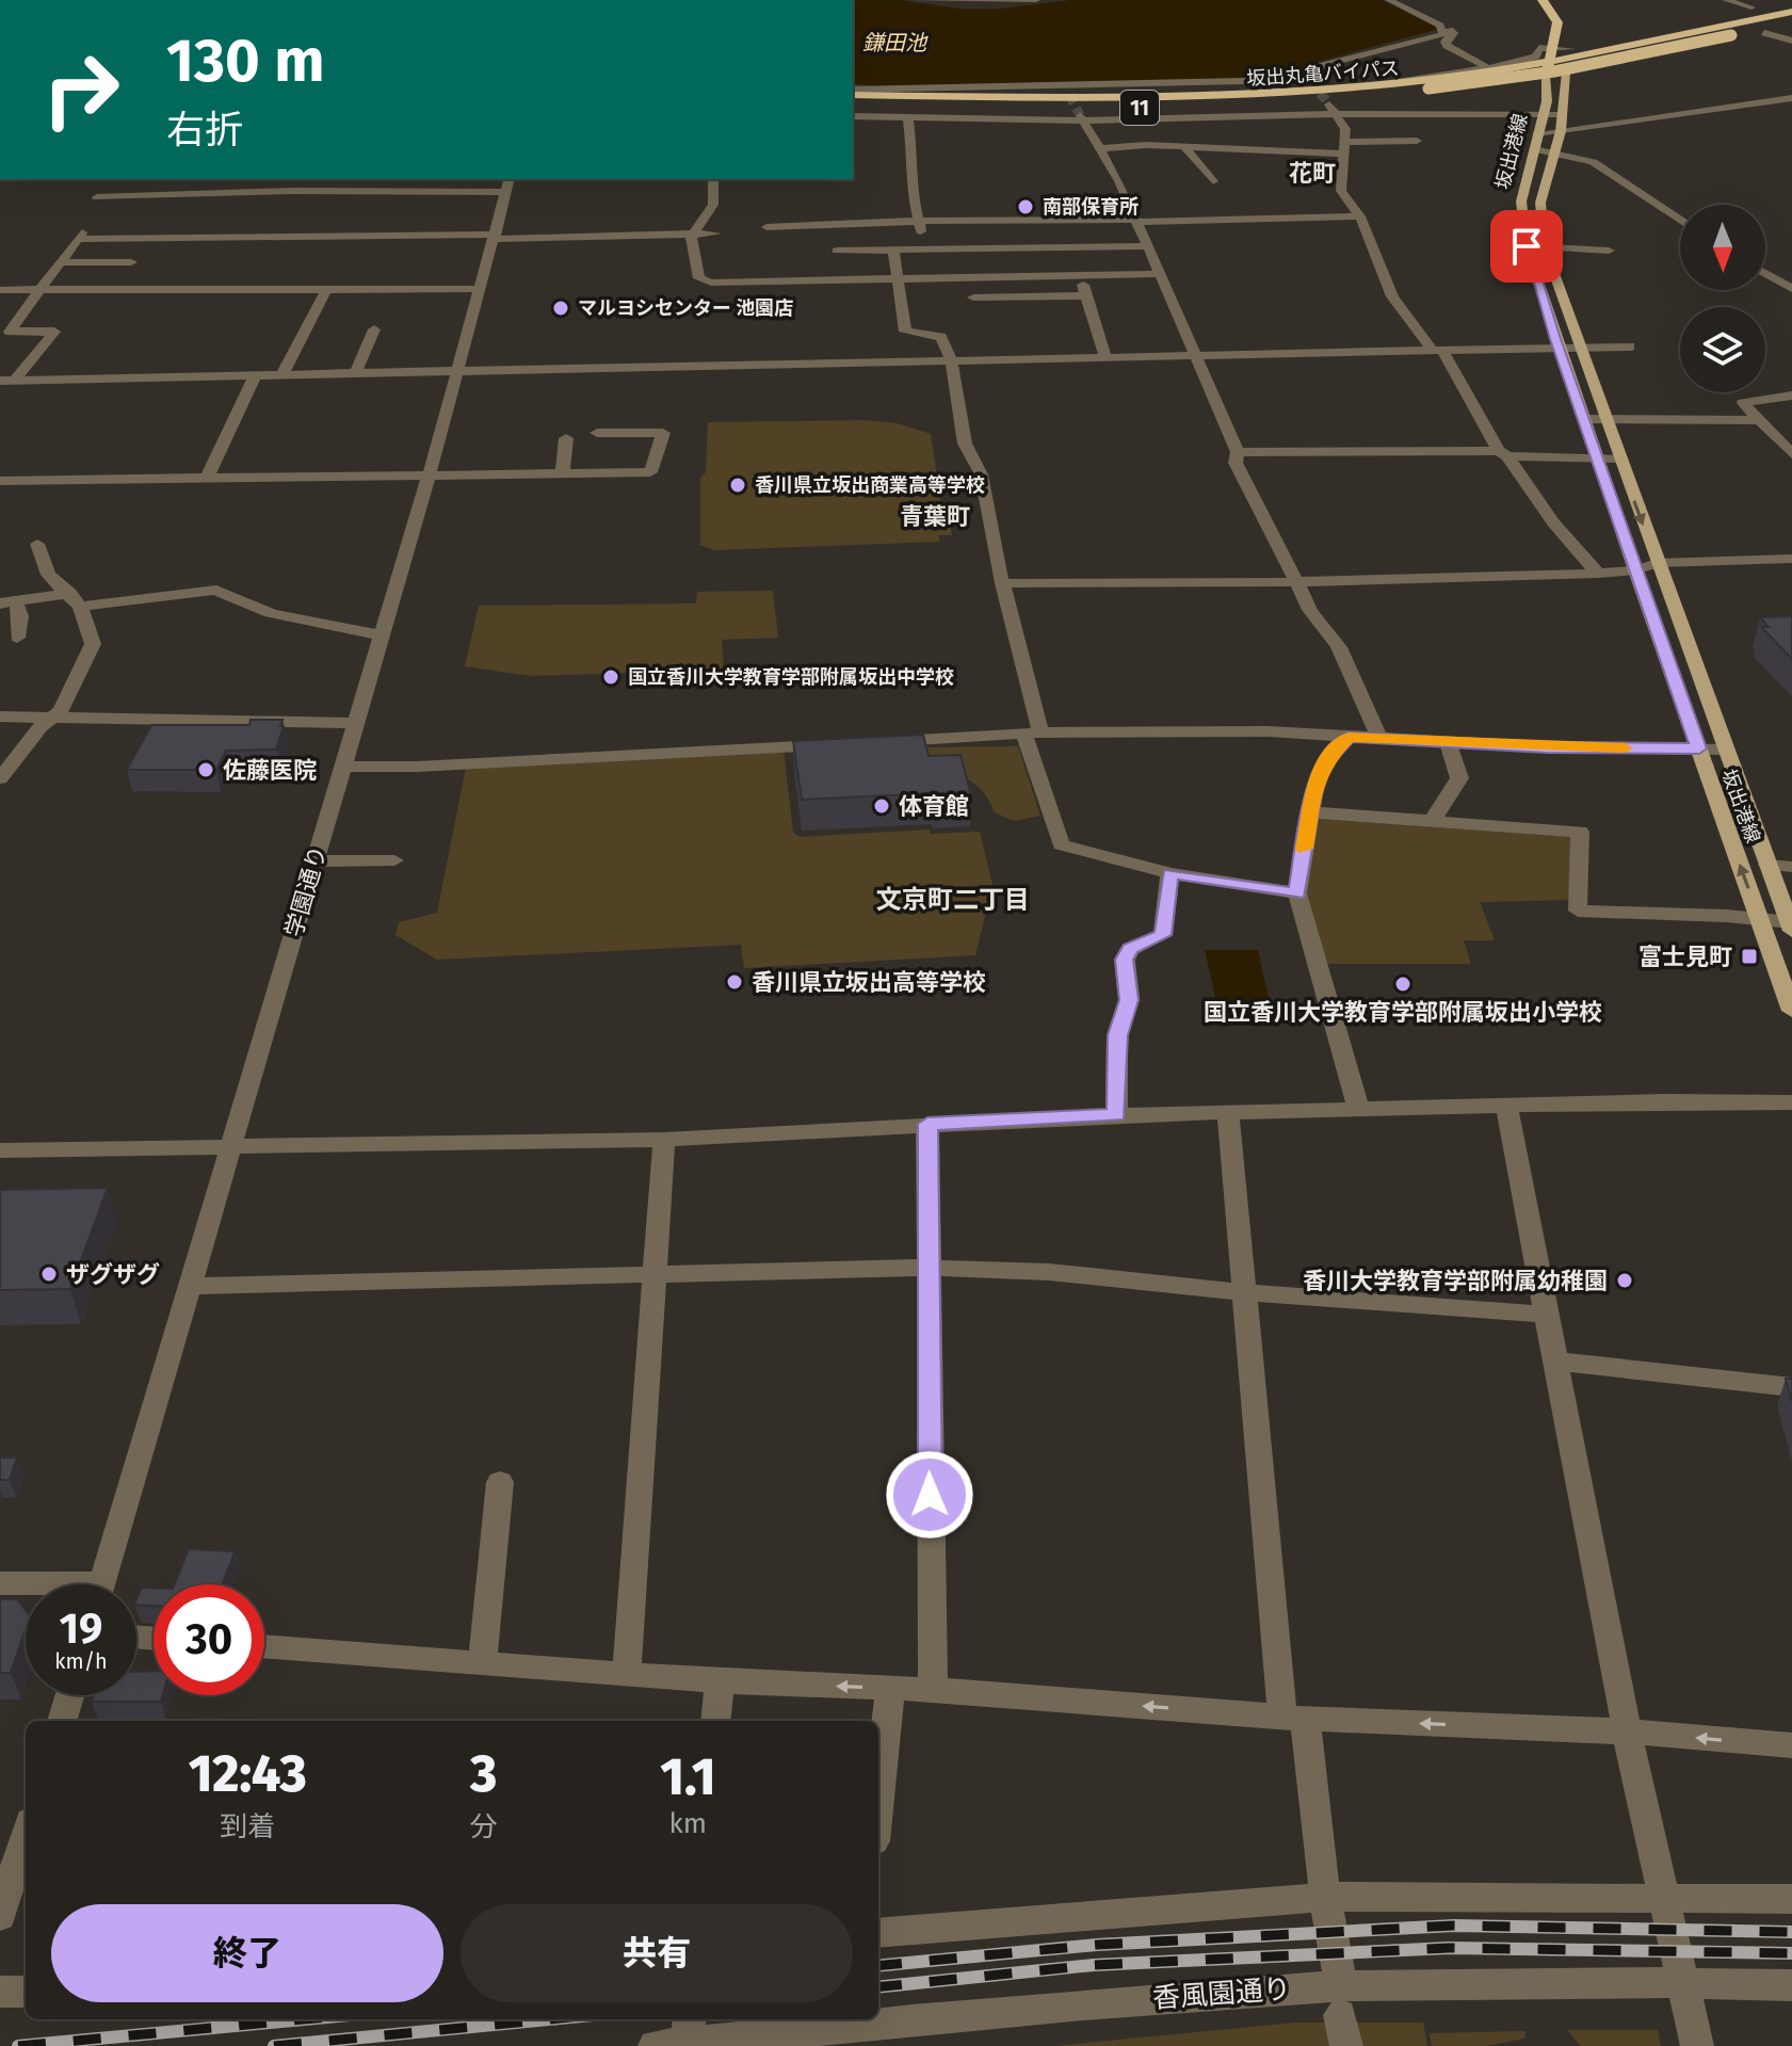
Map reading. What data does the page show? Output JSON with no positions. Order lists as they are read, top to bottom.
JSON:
{
  "streets": {
    "highway": ["坂出丸亀バイパス", "11"],
    "main road": ["坂出港線"],
    "street": ["学園通り", "香風園通り"]
  },
  "districts": ["花町", "青葉町", "文京町二丁目"],
  "water": ["鎌田池"],
  "places": {
    "other": [
      "南部保育所",
      "マルヨシセンター 池園店",
      "香川県立坂出商業高等学校",
      "国立香川大学教育学部附属坂出中学校",
      "佐藤医院",
      "体育館",
      "香川県立坂出高等学校",
      "国立香川大学教育学部附属坂出小学校",
      "ザグザグ",
      "香川大学教育学部附属幼稚園"
    ],
    "transit": ["富士見町"]
  },
  "north": "bottom",
  "page": {
    "turn": ["130 m", "右折"],
    "speed": "19 km/h",
    "limit": "30",
    "eta": [
      "12:43",
      "到着",
      "3",
      "分",
      "1.1",
      "km"
    ],
    "buttons": ["終了", "共有"]
  }
}
